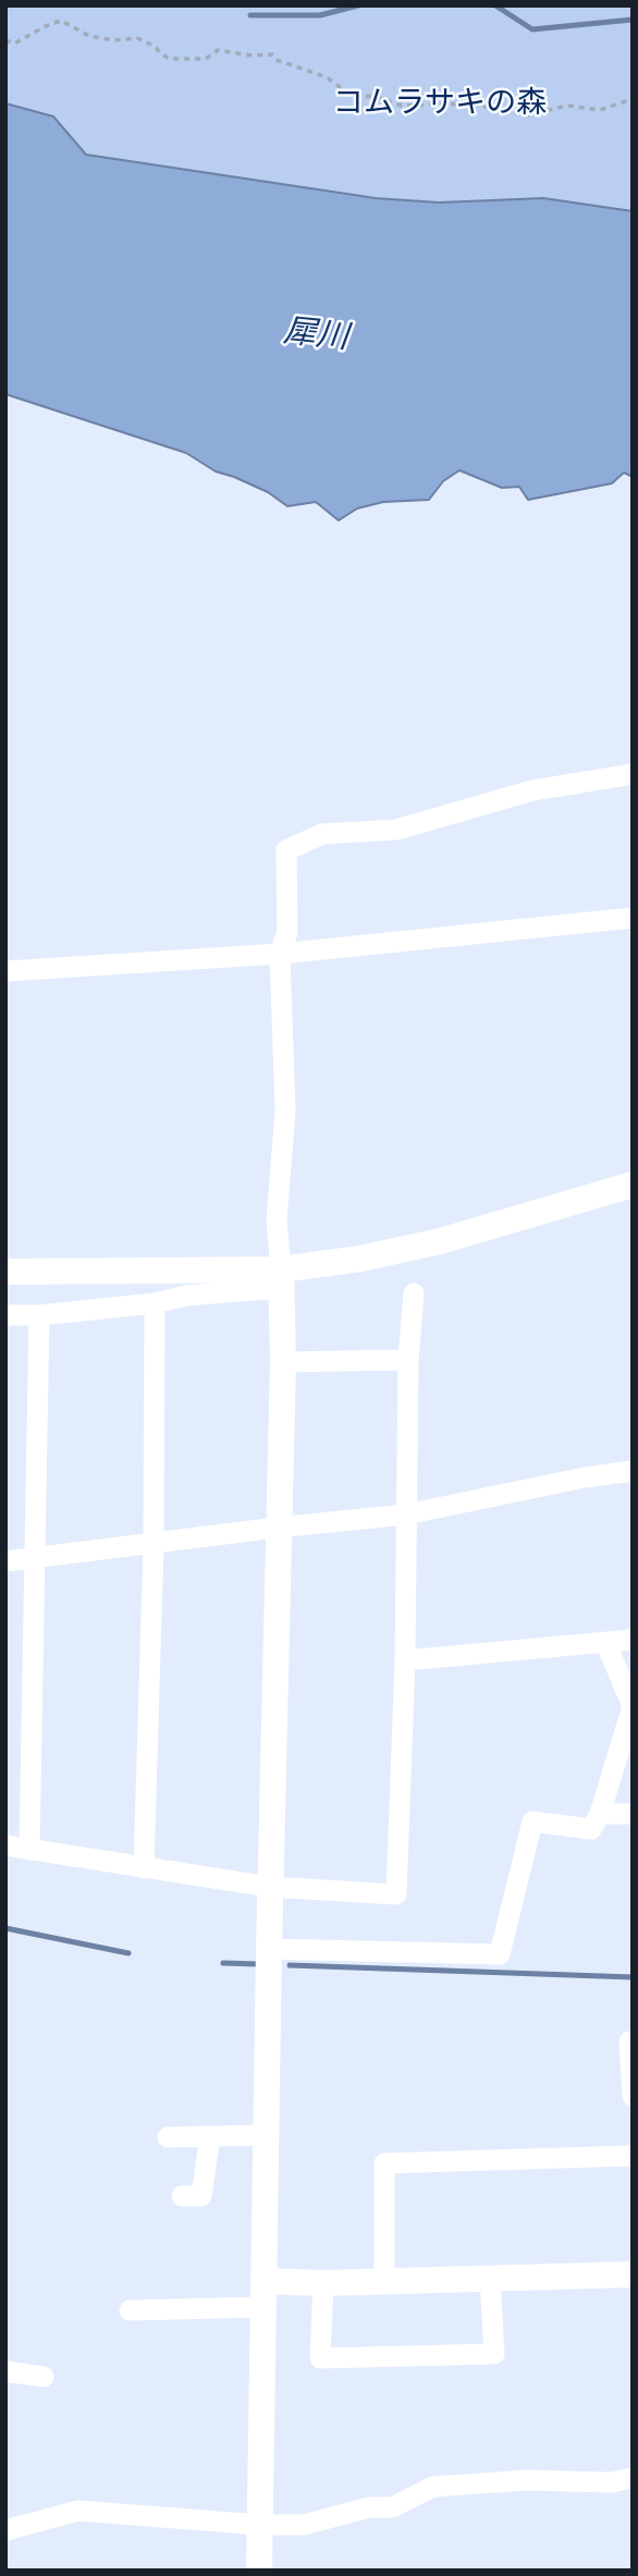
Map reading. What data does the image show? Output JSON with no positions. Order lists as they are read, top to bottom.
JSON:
{
  "water": ["犀川"],
  "parks": ["コムラサキの森"]
}
